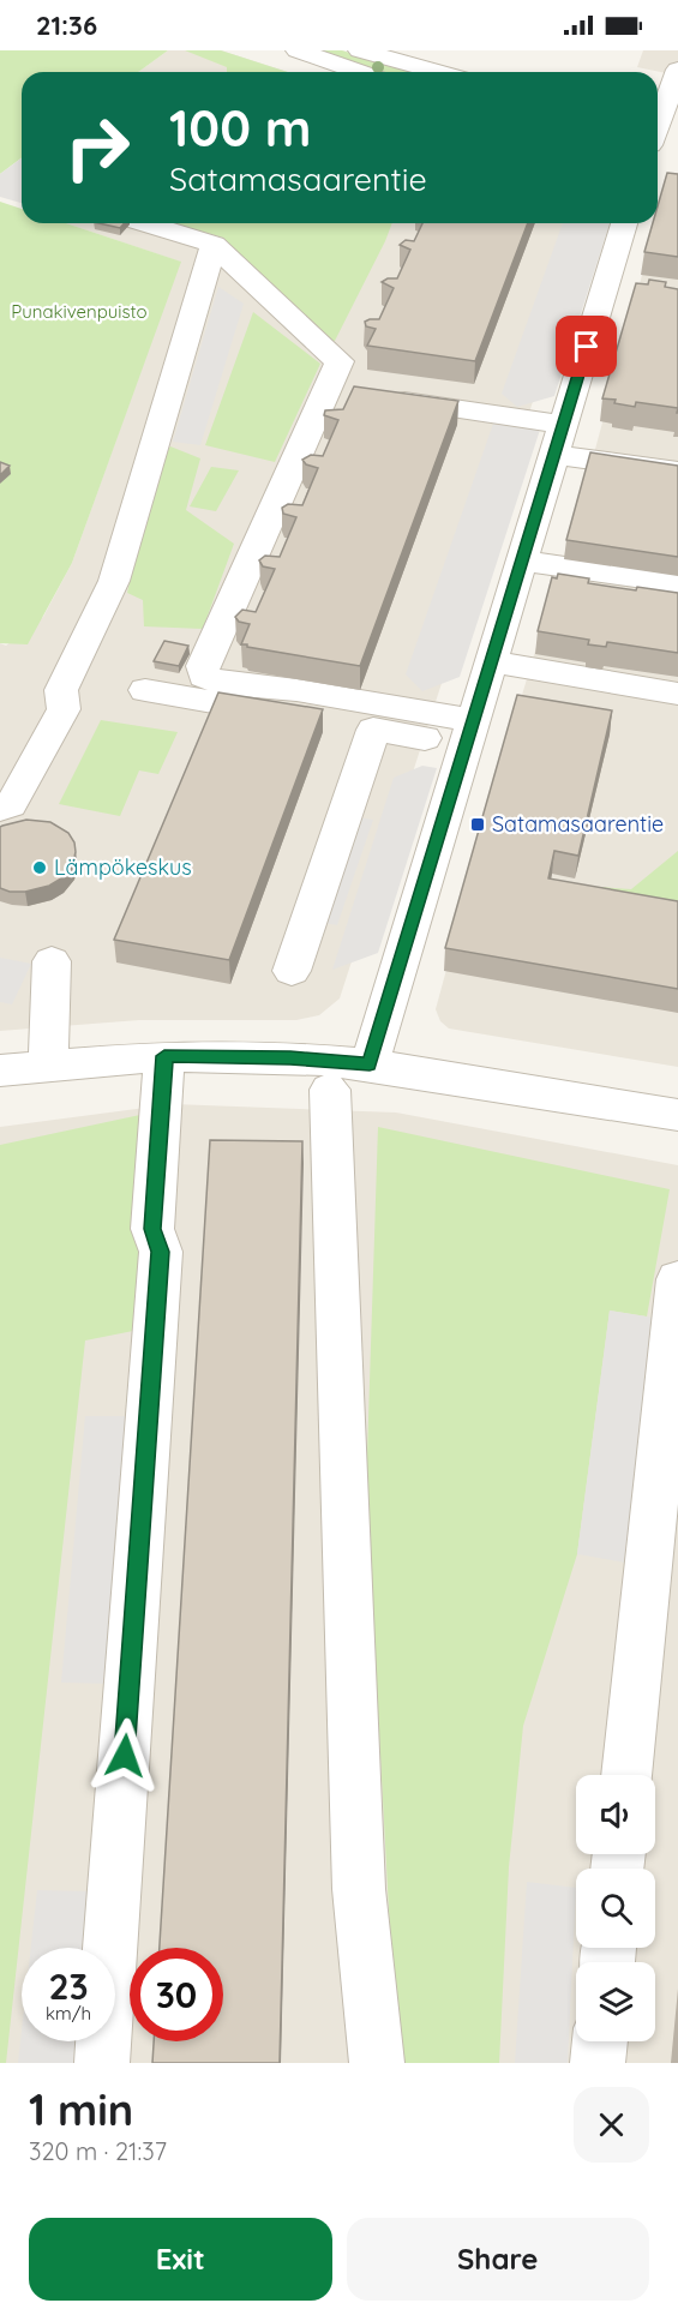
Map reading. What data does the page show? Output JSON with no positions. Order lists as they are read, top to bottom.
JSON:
{
  "parks": ["Punakivenpuisto"],
  "places": {
    "transit": ["Satamasaarentie"],
    "other": ["Lämpökeskus"]
  },
  "page": {
    "status": "21:36",
    "turn": ["100 m", "Satamasaarentie"],
    "speed": "23 km/h",
    "limit": "30",
    "heading": ["1 min", "320 m · 21:37"],
    "buttons": ["Exit", "Share"]
  }
}
